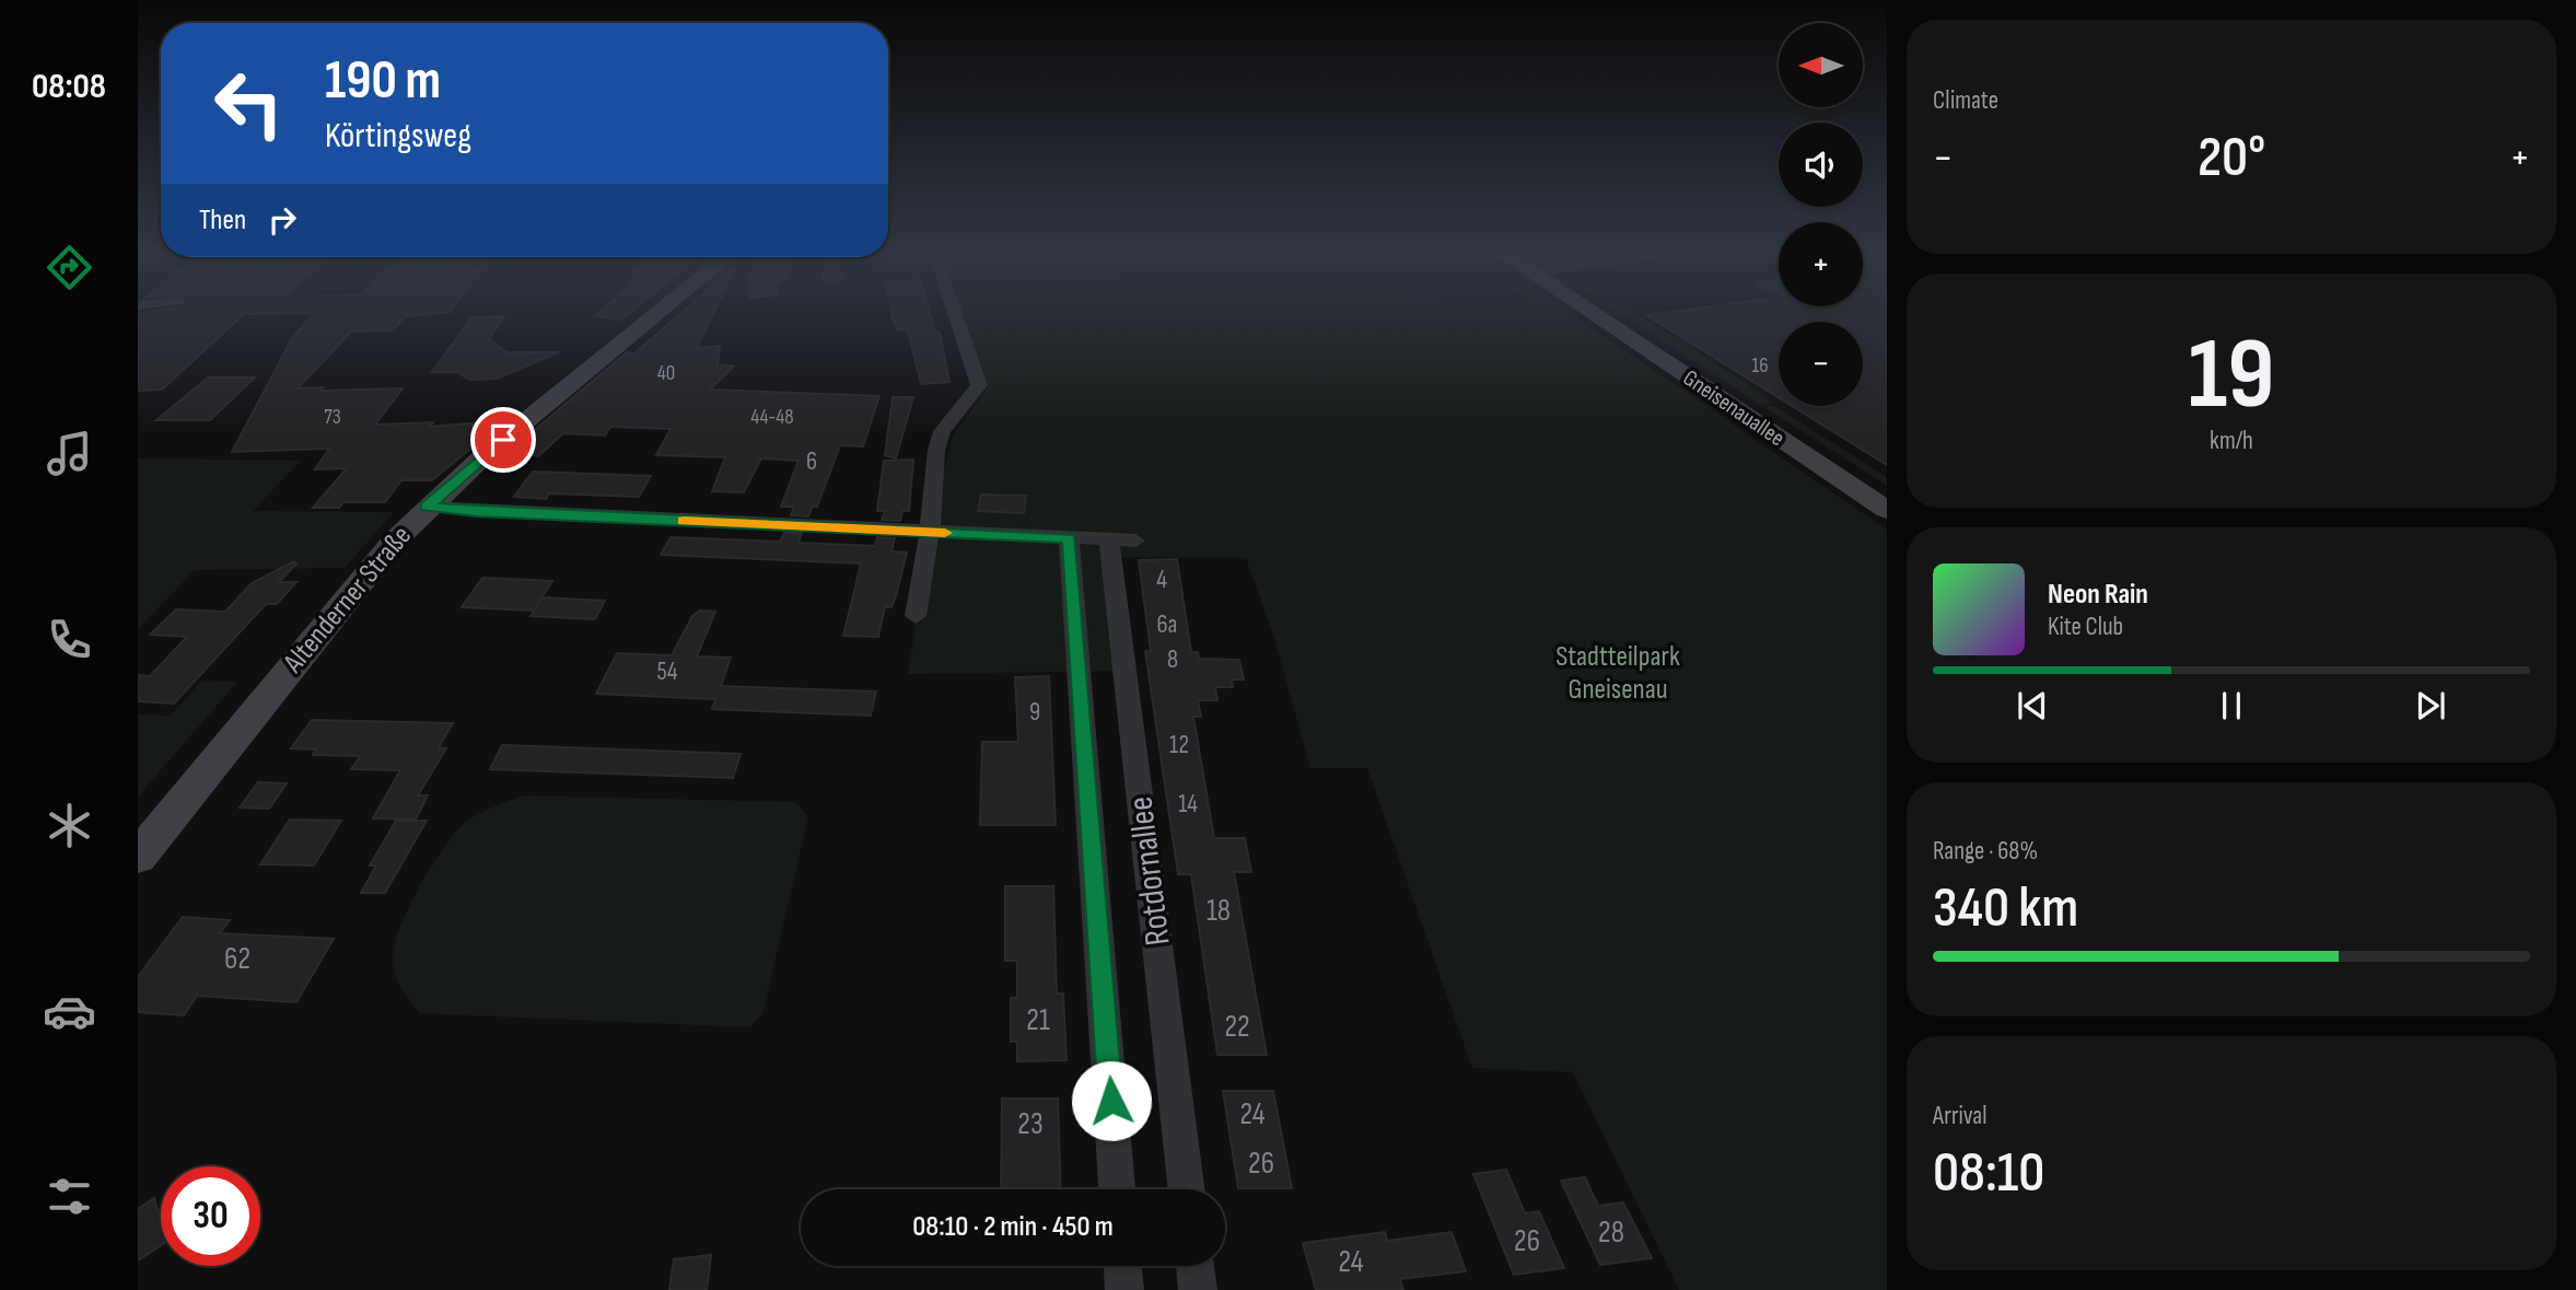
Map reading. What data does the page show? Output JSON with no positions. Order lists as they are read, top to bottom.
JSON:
{
  "streets": {
    "main road": ["Gneisenauallee", "Altenderner Straße"],
    "street": ["Rotdornallee"]
  },
  "parks": ["Stadtteilpark Gneisenau"],
  "house_numbers": [
    "16",
    "40",
    "73",
    "44-48",
    "6",
    "4",
    "6a",
    "8",
    "54",
    "9",
    "12",
    "14",
    "18",
    "62",
    "21",
    "22",
    "24",
    "23",
    "26",
    "28",
    "26",
    "24"
  ],
  "north": "left",
  "page": {
    "tabs": "08:08",
    "tile": [
      "Climate",
      ["19", "km/h"],
      ["Range · 68%", "340 km"],
      ["Arrival", "08:10"]
    ],
    "map_buttons": ["+", "−"],
    "turn": ["190 m", "Körtingsweg"],
    "heat": ["−", "20°", "+"],
    "then": "Then",
    "song": ["Neon Rain", "Kite Club"],
    "limit": "30",
    "trip": "08:10 · 2 min · 450 m"
  }
}
